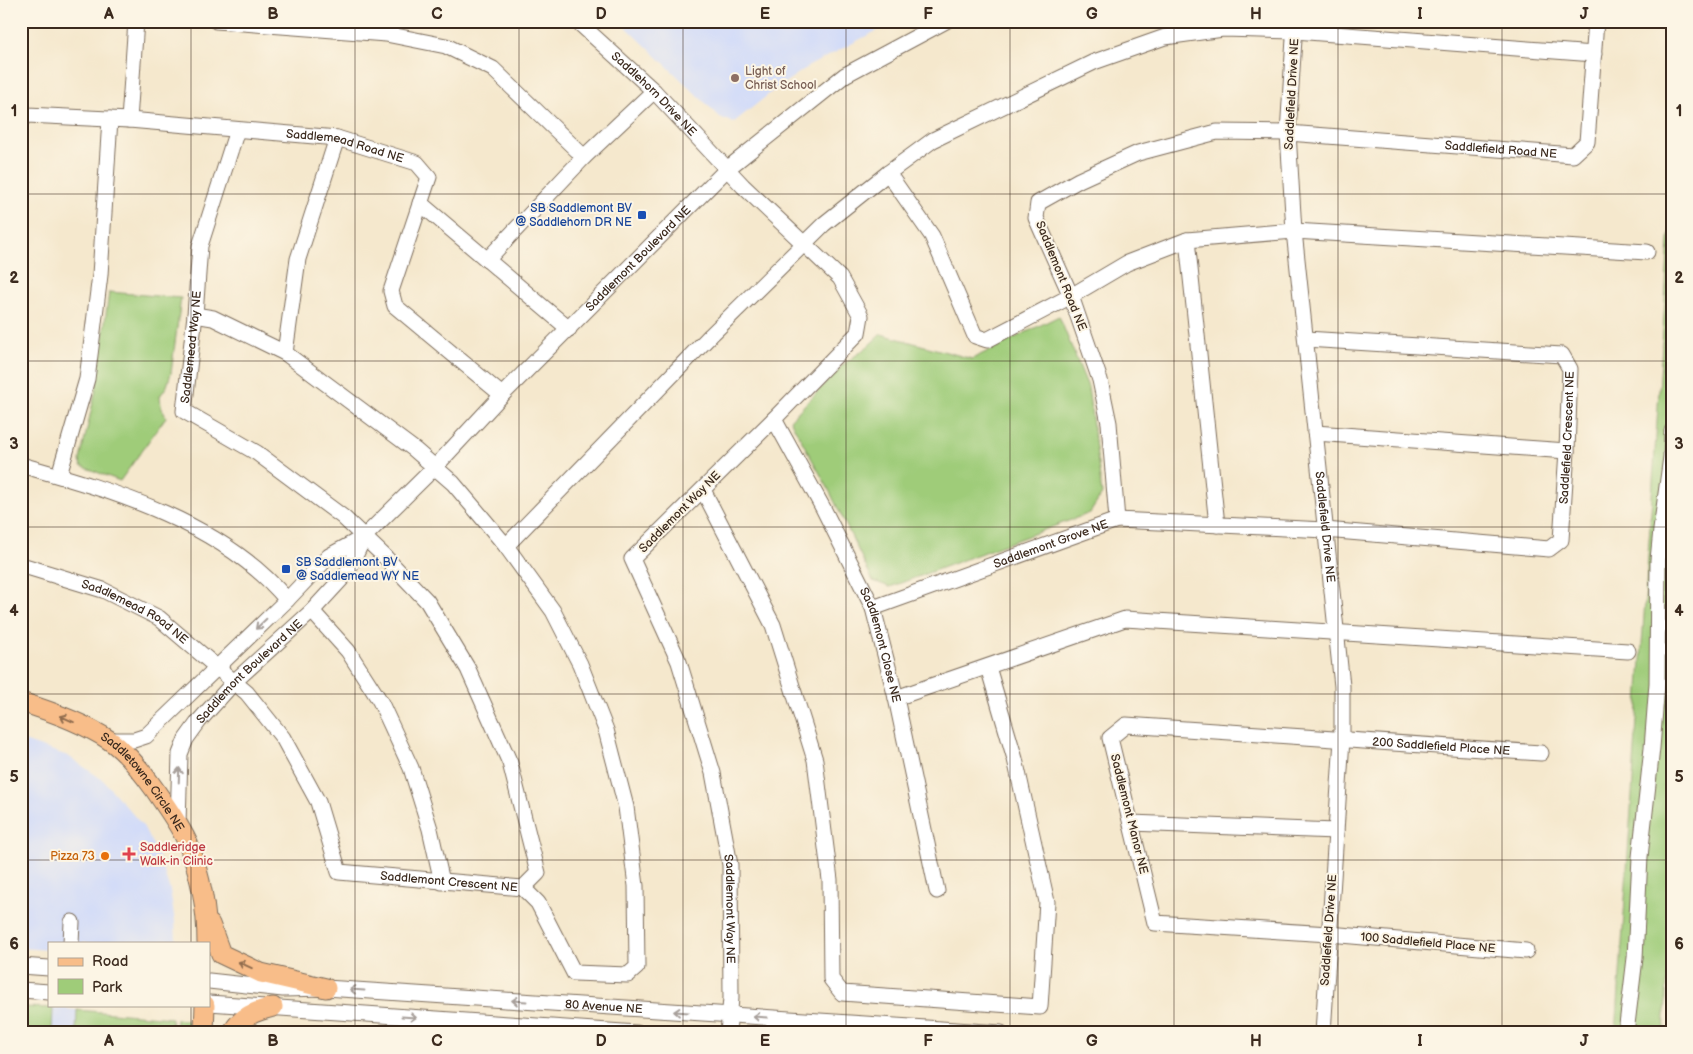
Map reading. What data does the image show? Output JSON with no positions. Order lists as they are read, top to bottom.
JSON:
{
  "streets": {
    "main road": ["Saddletowne Circle NE"],
    "street": [
      "Saddlehorn Drive NE",
      "Saddlefield Drive NE",
      "Saddlemead Road NE",
      "Saddlefield Road NE",
      "Saddlemont Boulevard NE",
      "Saddlemont Road NE",
      "Saddlemead Way NE",
      "Saddlefield Crescent NE",
      "Saddlemont Way NE",
      "Saddlemont Grove NE",
      "Saddlemont Close NE",
      "200 Saddlefield Place NE",
      "Saddlemont Manor NE",
      "Saddlemont Crescent NE",
      "100 Saddlefield Place NE",
      "80 Avenue NE"
    ]
  },
  "crossings": [
    ["Saddlehorn Drive NE", "Saddlemont Boulevard NE"],
    ["Saddlehorn Drive NE", "Saddlemont Way NE"],
    ["Saddlefield Drive NE", "Saddlefield Road NE"],
    ["Saddlefield Drive NE", "Saddlemont Road NE"],
    ["Saddlefield Drive NE", "Saddlefield Crescent NE"],
    ["Saddlefield Drive NE", "Saddlemont Grove NE"],
    ["Saddlefield Drive NE", "200 Saddlefield Place NE"],
    ["Saddlefield Drive NE", "Saddlemont Manor NE"],
    ["Saddlefield Drive NE", "100 Saddlefield Place NE"],
    ["Saddlemead Road NE", "Saddlemont Boulevard NE"],
    ["Saddlemead Road NE", "Saddlemead Way NE"],
    ["Saddlemead Road NE", "Saddlemont Crescent NE"],
    ["Saddlefield Road NE", "Saddlemont Road NE"],
    ["Saddlemont Boulevard NE", "Saddlemead Way NE"],
    ["Saddlemont Boulevard NE", "Saddlemont Way NE"],
    ["Saddlemont Boulevard NE", "Saddletowne Circle NE"],
    ["Saddlemont Boulevard NE", "Saddlemont Crescent NE"],
    ["Saddlemont Road NE", "Saddlemont Grove NE"],
    ["Saddlemead Way NE", "Saddlemont Crescent NE"],
    ["Saddlefield Crescent NE", "Saddlemont Grove NE"],
    ["Saddlemont Way NE", "Saddlemont Close NE"],
    ["Saddlemont Way NE", "80 Avenue NE"],
    ["Saddlemont Grove NE", "Saddlemont Close NE"],
    ["200 Saddlefield Place NE", "Saddlemont Manor NE"],
    ["Saddlemont Manor NE", "100 Saddlefield Place NE"]
  ],
  "places": {
    "other": ["Light of Christ School", "Pizza 73"],
    "transit": ["SB Saddlemont BV @ Saddlehorn DR NE", "SB Saddlemont BV @ Saddlemead WY NE"],
    "health": ["Saddleridge Walk-in Clinic"]
  },
  "legend": ["Road", "Park"],
  "grid": {
    "columns": [
      "A",
      "B",
      "C",
      "D",
      "E",
      "F",
      "G",
      "H",
      "I",
      "J"
    ],
    "rows": [
      "1",
      "2",
      "3",
      "4",
      "5",
      "6"
    ]
  }
}
